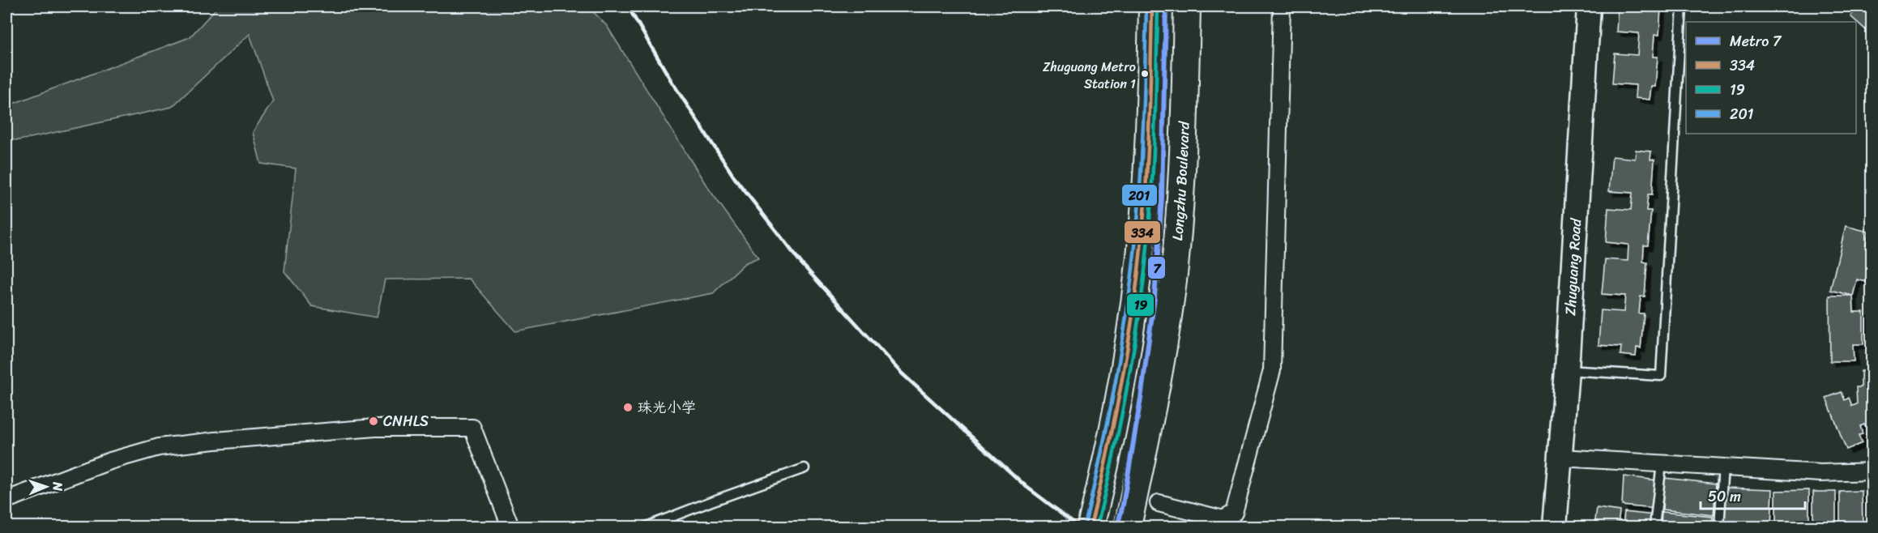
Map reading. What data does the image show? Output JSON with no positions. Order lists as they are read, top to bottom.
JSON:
{
  "streets": {
    "main road": ["Longzhu Boulevard", "Zhuguang Road"]
  },
  "places": ["Zhuguang Metro Station 1", "珠光小学", "CNHLS"],
  "lines": [
    "metro line 7",
    "transit line 334",
    "transit line 19",
    "transit line 201"
  ],
  "legend": [
    "Metro 7",
    "334",
    "19",
    "201"
  ],
  "scale_bar": "50 m",
  "north": "right"
}
